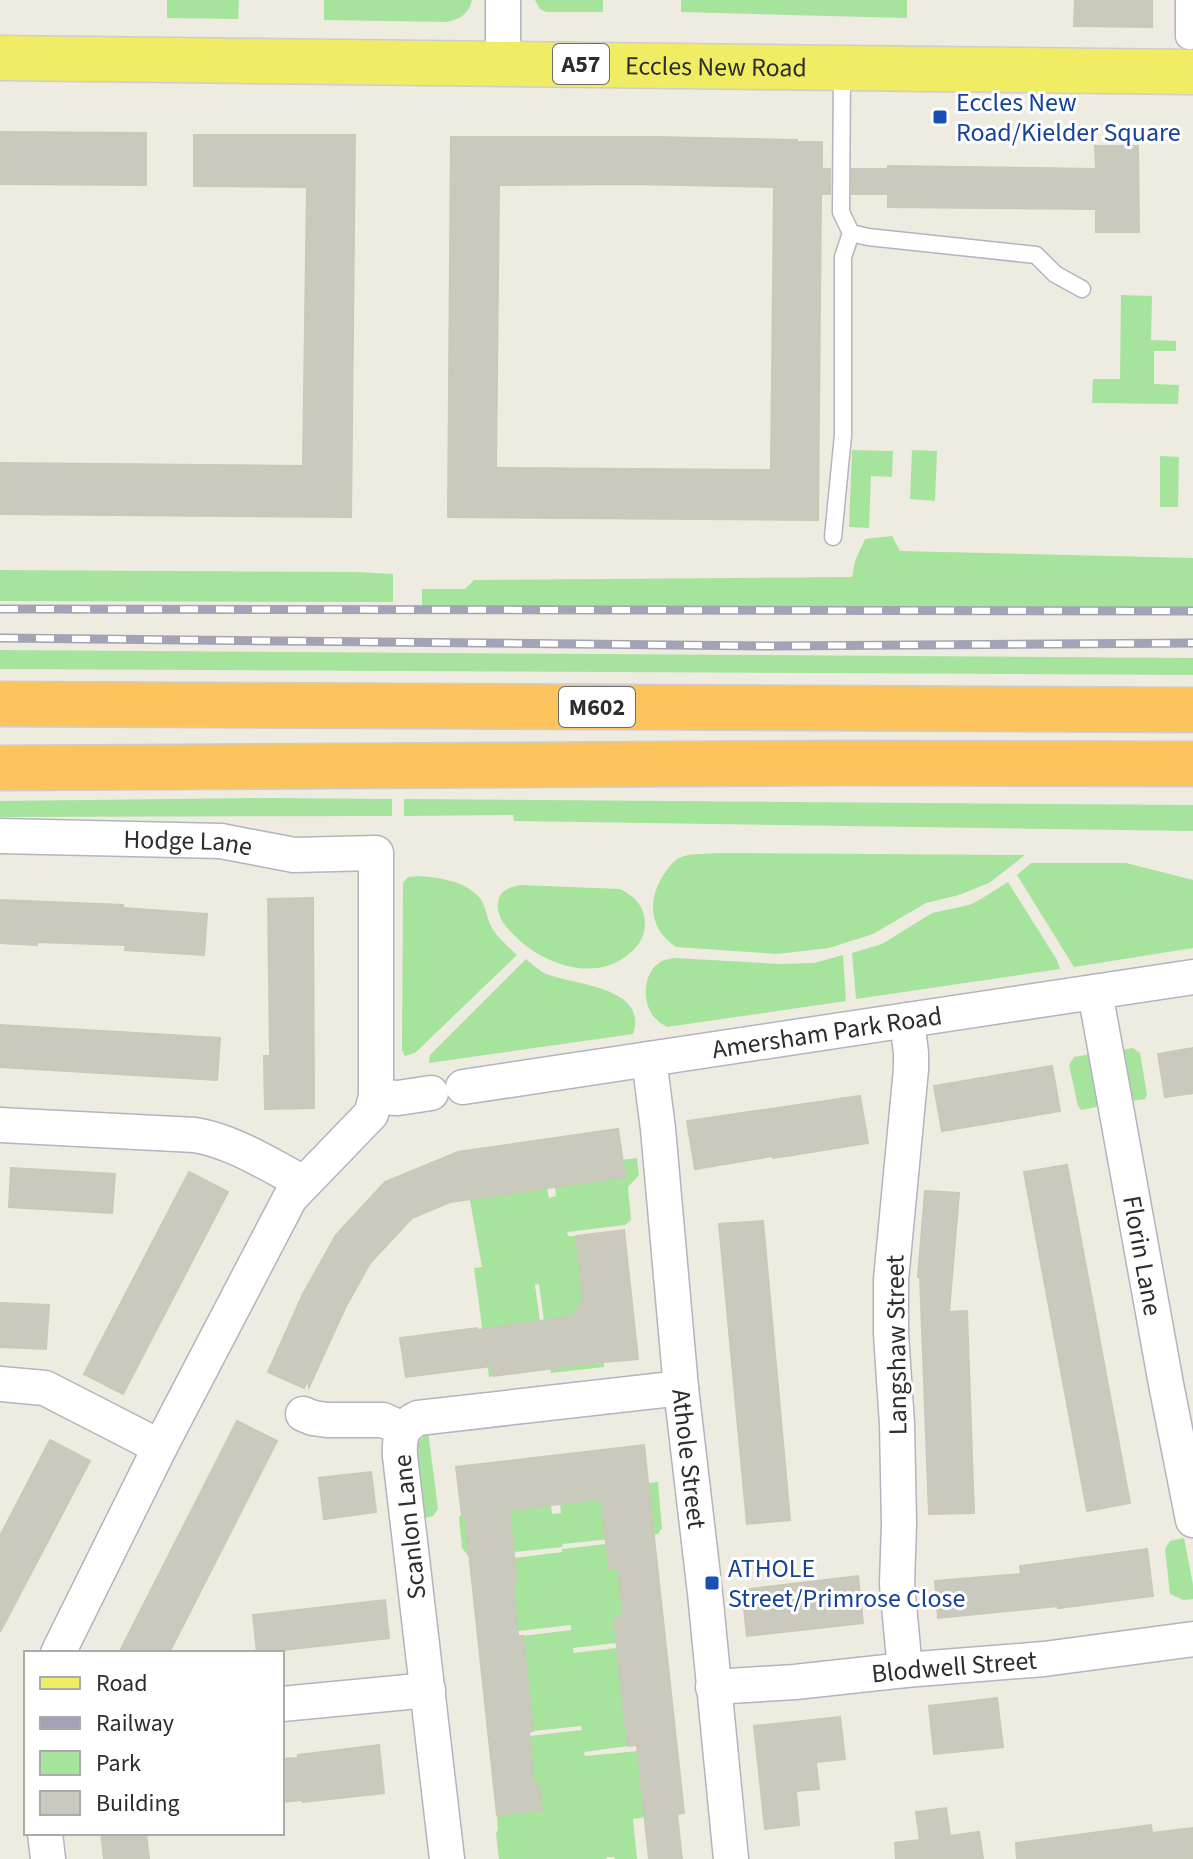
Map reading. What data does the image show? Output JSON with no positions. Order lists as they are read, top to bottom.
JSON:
{
  "streets": {
    "highway": ["M602"],
    "main road": ["A57", "Eccles New Road"],
    "street": [
      "Hodge Lane",
      "Amersham Park Road",
      "Florin Lane",
      "Langshaw Street",
      "Athole Street",
      "Scanlon Lane",
      "Blodwell Street"
    ]
  },
  "crossings": [
    ["Hodge Lane", "Amersham Park Road"],
    ["Amersham Park Road", "Florin Lane"],
    ["Amersham Park Road", "Langshaw Street"],
    ["Amersham Park Road", "Athole Street"],
    ["Langshaw Street", "Blodwell Street"],
    ["Athole Street", "Scanlon Lane"],
    ["Athole Street", "Blodwell Street"]
  ],
  "places": {
    "transit": ["Eccles New Road/Kielder Square", "ATHOLE Street/Primrose Close"]
  },
  "legend": [
    "Road",
    "Railway",
    "Park",
    "Building"
  ]
}
